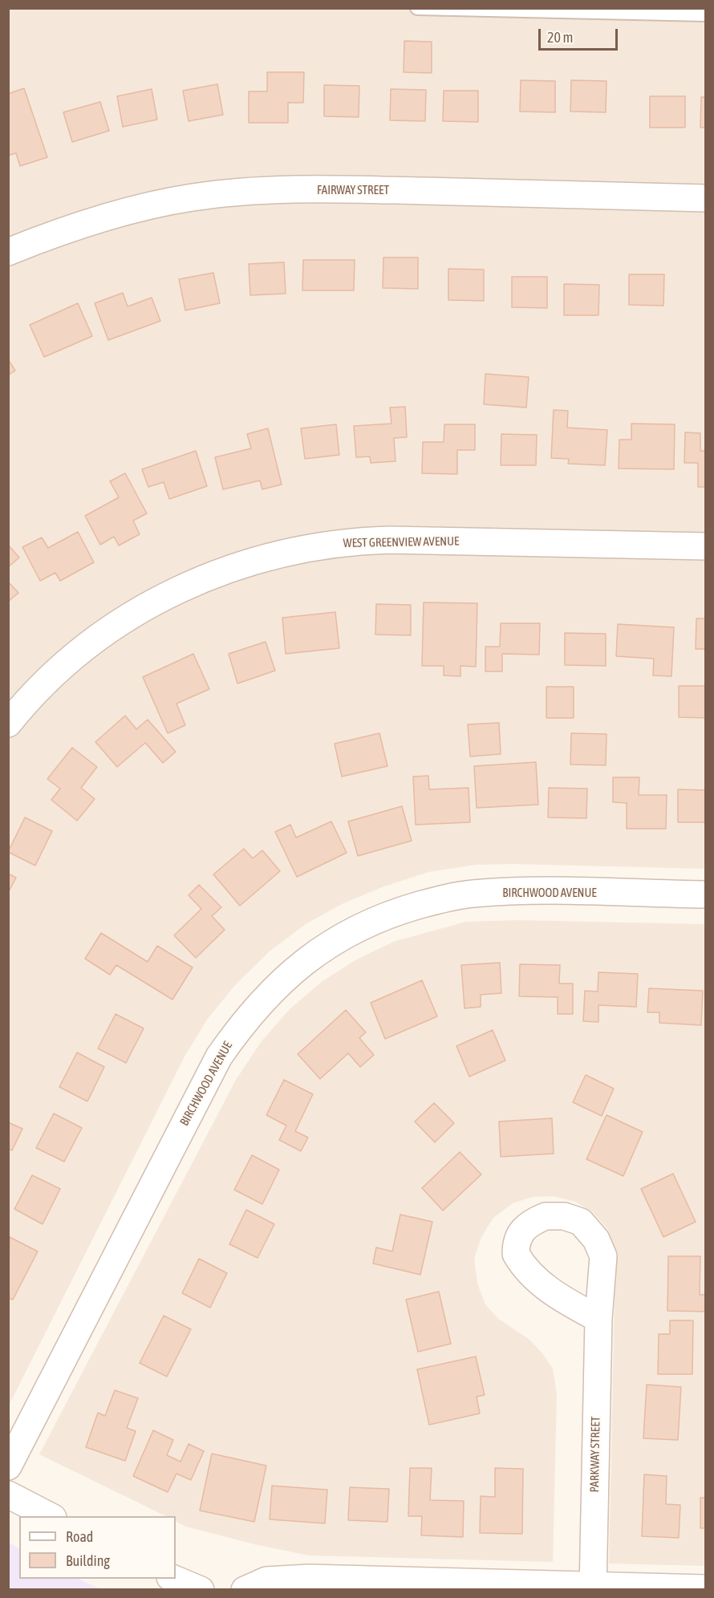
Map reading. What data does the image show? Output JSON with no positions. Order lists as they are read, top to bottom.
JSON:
{
  "streets": {
    "street": [
      "FAIRWAY STREET",
      "WEST GREENVIEW AVENUE",
      "BIRCHWOOD AVENUE",
      "PARKWAY STREET"
    ]
  },
  "legend": ["Road", "Building"],
  "scale_bar": "20 m"
}
